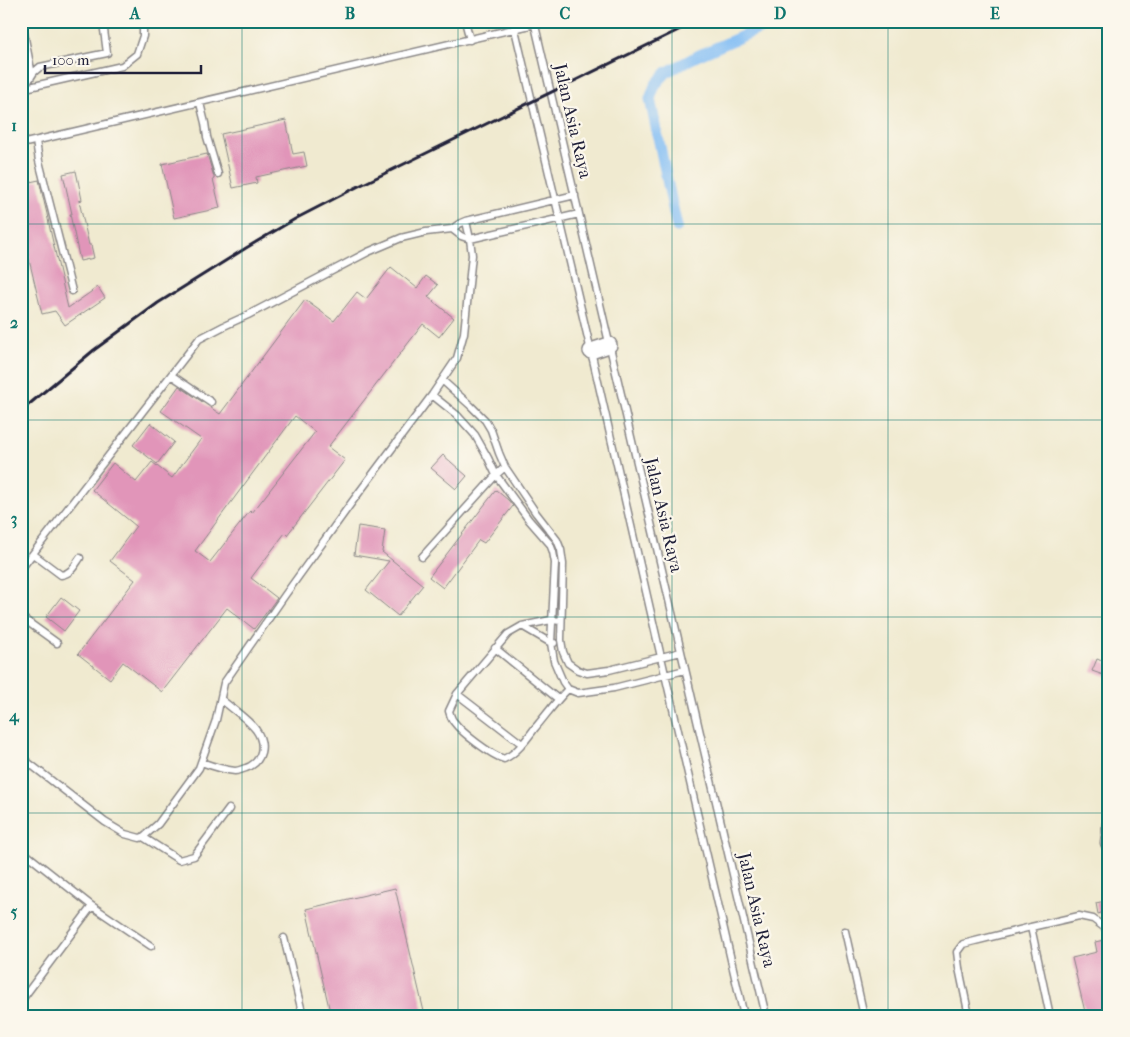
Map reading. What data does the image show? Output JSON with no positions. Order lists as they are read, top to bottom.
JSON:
{
  "streets": {
    "lane": ["Jalan Asia Raya"]
  },
  "scale_bar": "100 m",
  "grid": {
    "columns": [
      "A",
      "B",
      "C",
      "D",
      "E"
    ],
    "rows": [
      "1",
      "2",
      "3",
      "4",
      "5"
    ]
  }
}
